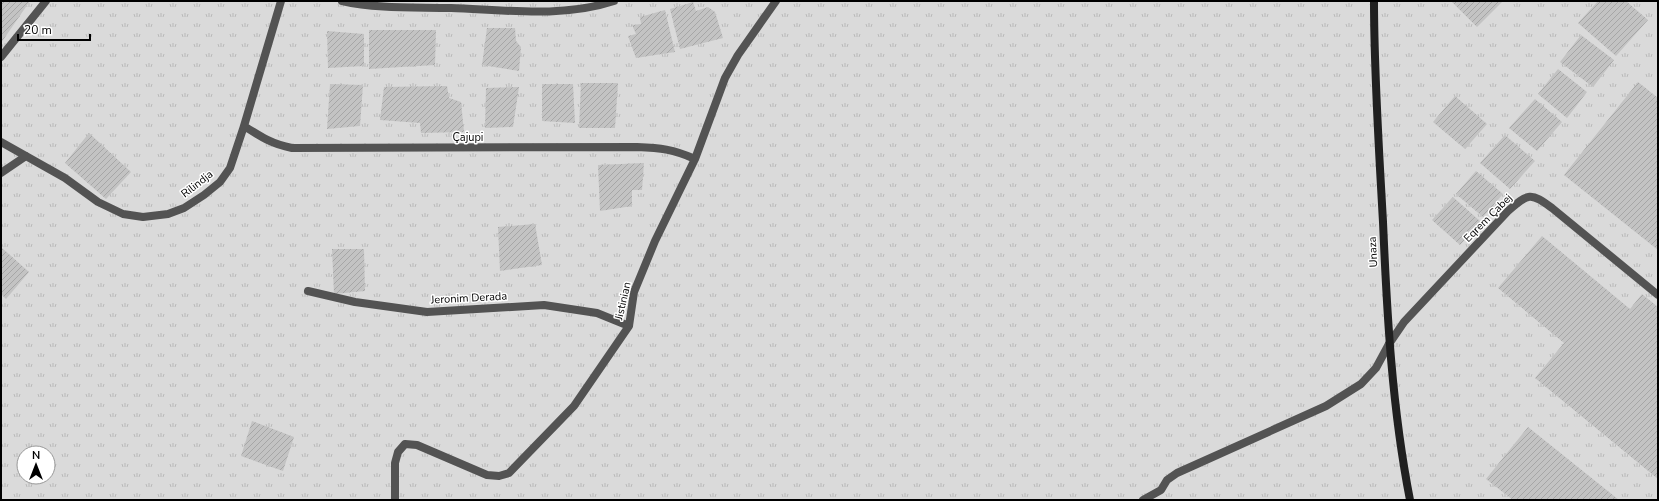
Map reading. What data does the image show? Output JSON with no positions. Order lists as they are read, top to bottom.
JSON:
{
  "streets": {
    "main road": ["Unaza"],
    "street": [
      "Çajupi",
      "Rilindja",
      "Eqrem Çabej",
      "Jeronim Derada",
      "Jistinian"
    ]
  },
  "crossings": [
    ["Çajupi", "Rilindja"],
    ["Çajupi", "Jistinian"],
    ["Eqrem Çabej", "Unaza"],
    ["Jeronim Derada", "Jistinian"]
  ],
  "scale_bar": "20 m",
  "north": "top"
}
